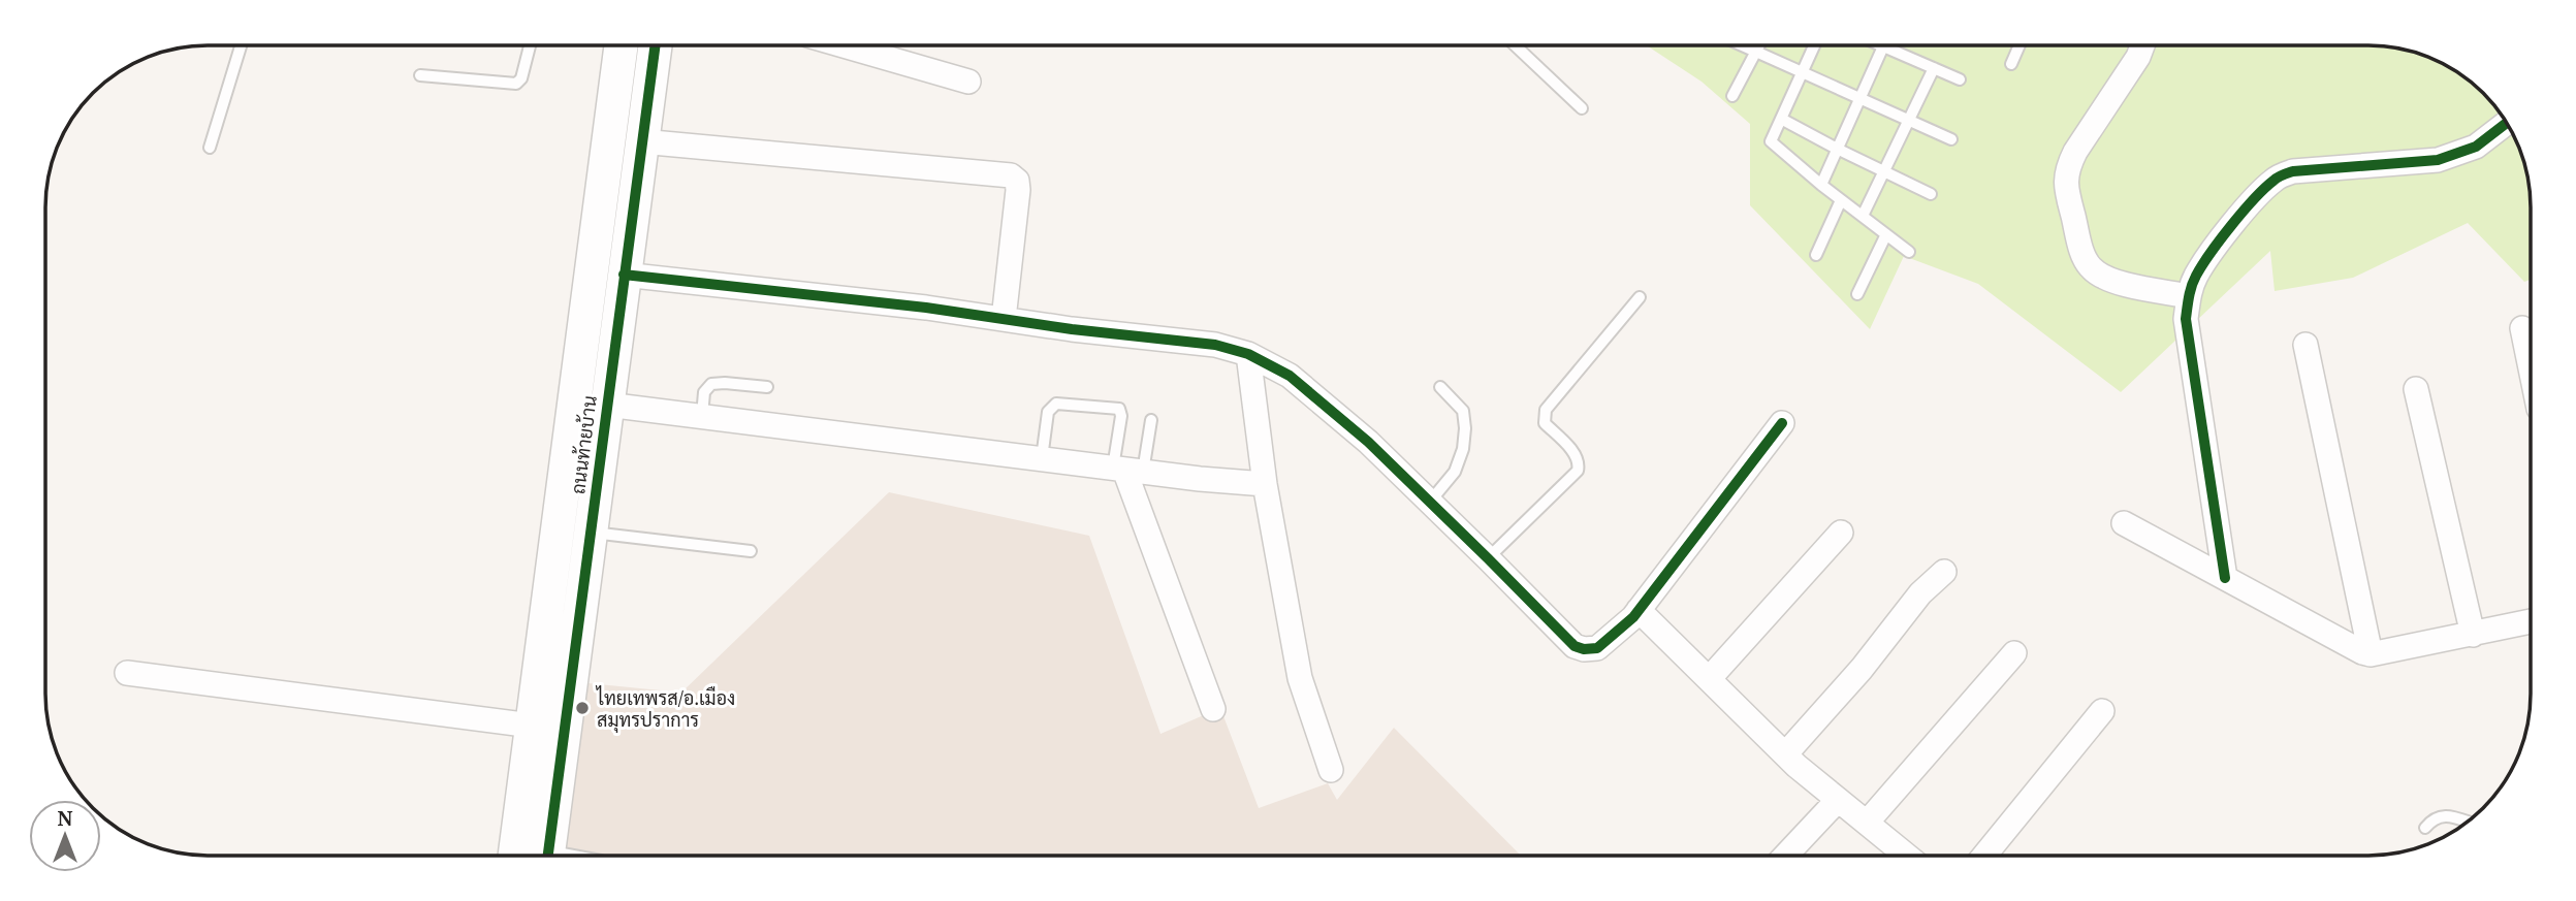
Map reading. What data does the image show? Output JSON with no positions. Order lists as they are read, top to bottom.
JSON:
{
  "streets": {
    "street": ["ถนนท้ายบ้าน"]
  },
  "places": ["ไทยเทพรส/อ.เมือง สมุทรปราการ"],
  "north": "top"
}
